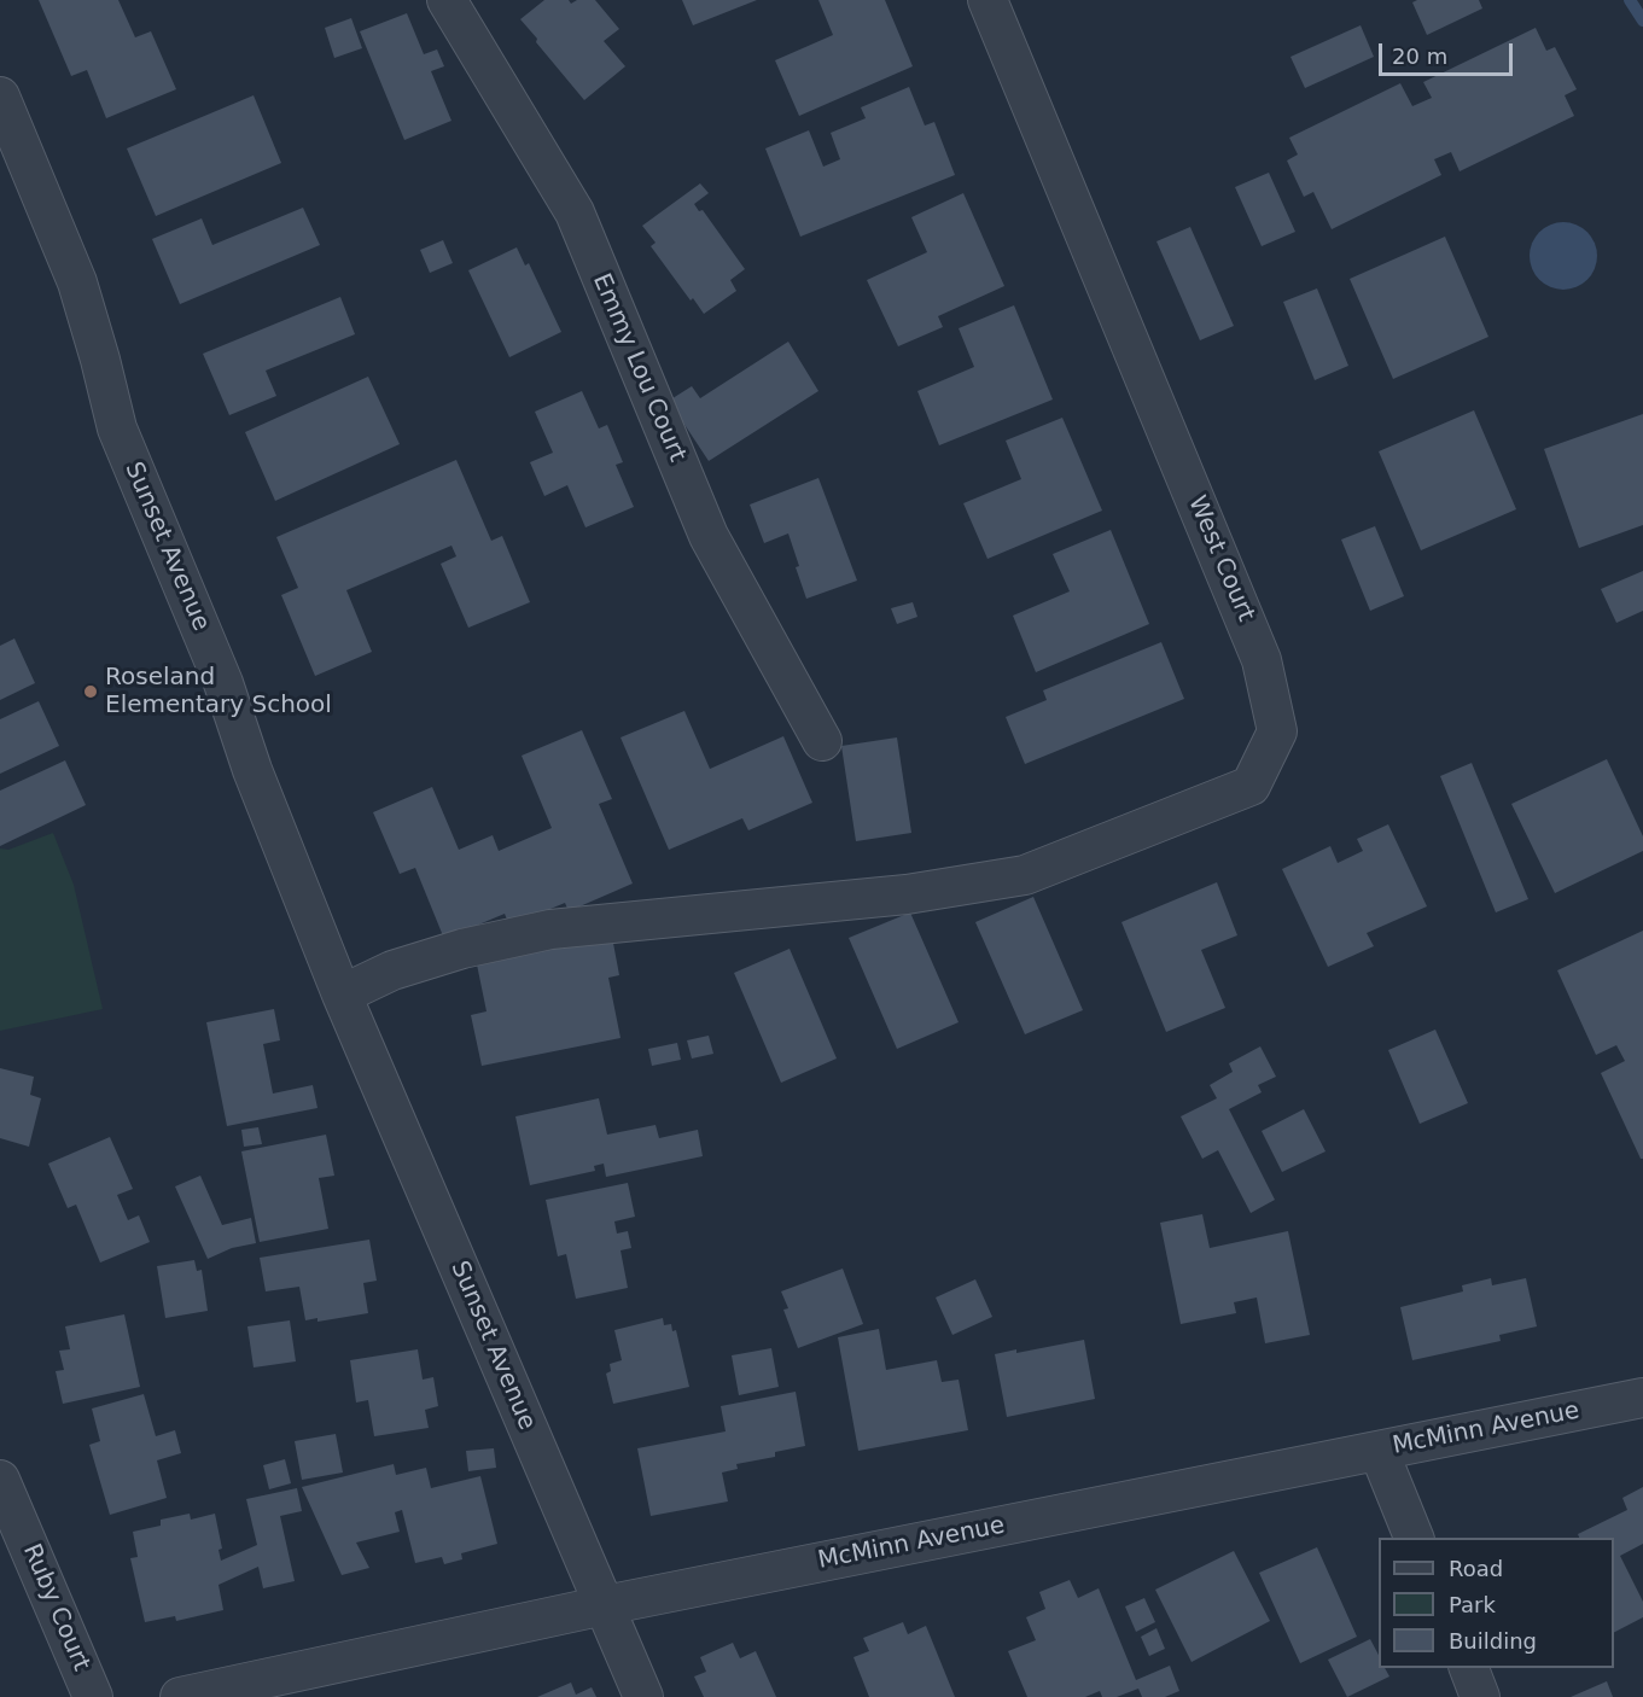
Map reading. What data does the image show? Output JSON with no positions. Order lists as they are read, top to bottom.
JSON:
{
  "streets": {
    "street": [
      "Emmy Lou Court",
      "Sunset Avenue",
      "West Court",
      "McMinn Avenue",
      "Ruby Court"
    ]
  },
  "crossings": [
    ["Sunset Avenue", "West Court"],
    ["Sunset Avenue", "McMinn Avenue"]
  ],
  "places": ["Roseland Elementary School"],
  "legend": ["Road", "Park", "Building"],
  "scale_bar": "20 m"
}
